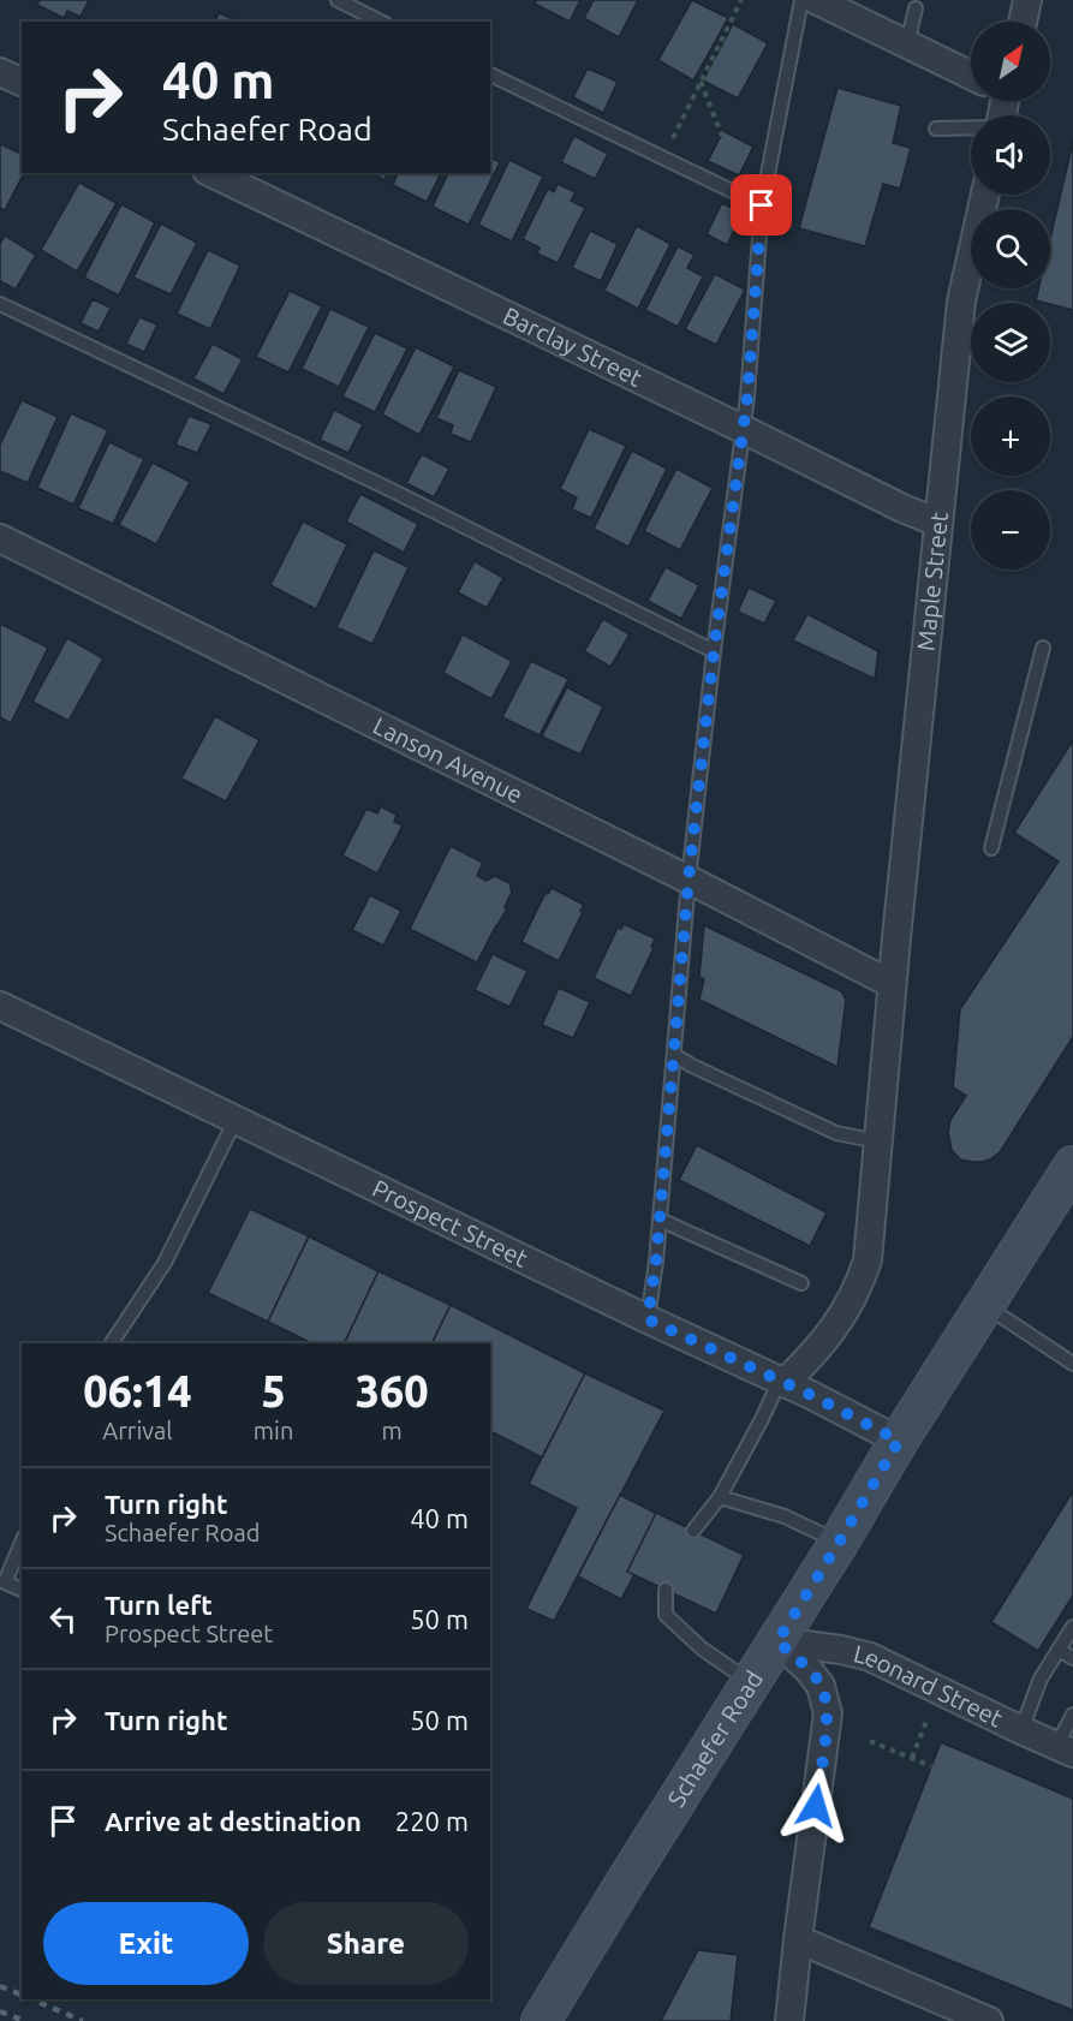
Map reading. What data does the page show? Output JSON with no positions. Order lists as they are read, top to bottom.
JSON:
{
  "streets": {
    "main road": ["Schaefer Road"],
    "street": [
      "Barclay Street",
      "Maple Street",
      "Lanson Avenue",
      "Prospect Street",
      "Leonard Street"
    ]
  },
  "crossings": [
    ["Barclay Street", "Maple Street"],
    ["Maple Street", "Lanson Avenue"],
    ["Maple Street", "Prospect Street"],
    ["Prospect Street", "Schaefer Road"],
    ["Leonard Street", "Schaefer Road"]
  ],
  "north": "top right",
  "page": {
    "map_buttons": ["+", "−"],
    "turn": ["40 m", "Schaefer Road"],
    "eta": [
      "06:14",
      "Arrival",
      "5",
      "min",
      "360",
      "m"
    ],
    "list": [
      {
        "name": "Turn right",
        "note": "Schaefer Road",
        "value": "40 m"
      },
      {
        "name": "Turn left",
        "note": "Prospect Street",
        "value": "50 m"
      },
      {
        "name": "Turn right",
        "value": "50 m"
      },
      {
        "name": "Arrive at destination",
        "value": "220 m"
      }
    ],
    "buttons": ["Exit", "Share"]
  }
}
